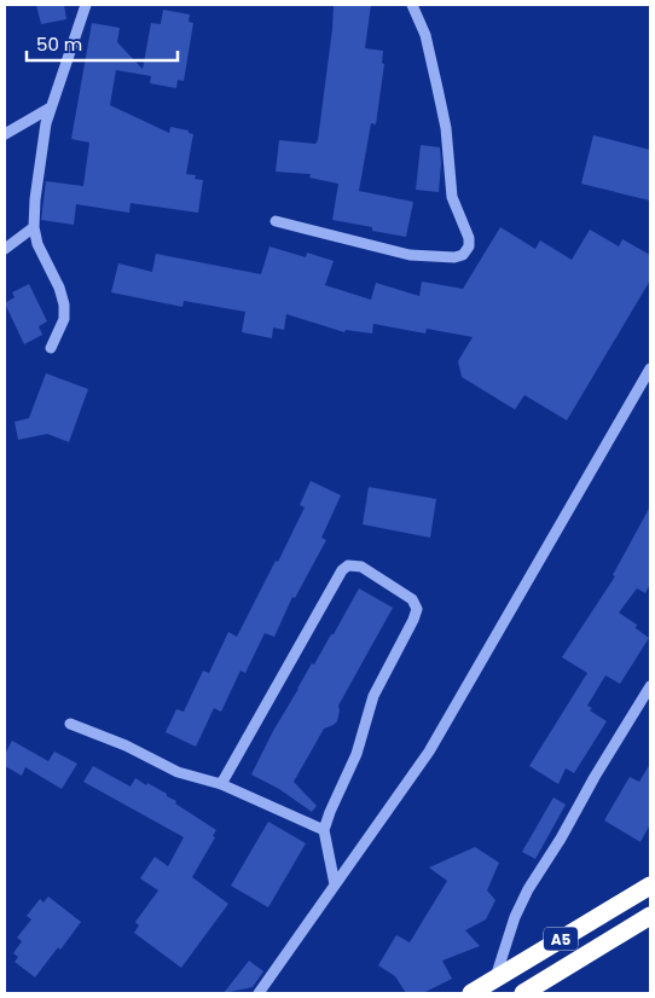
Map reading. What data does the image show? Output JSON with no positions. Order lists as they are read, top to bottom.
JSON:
{
  "streets": {
    "highway": ["A5"]
  },
  "scale_bar": "50 m"
}
